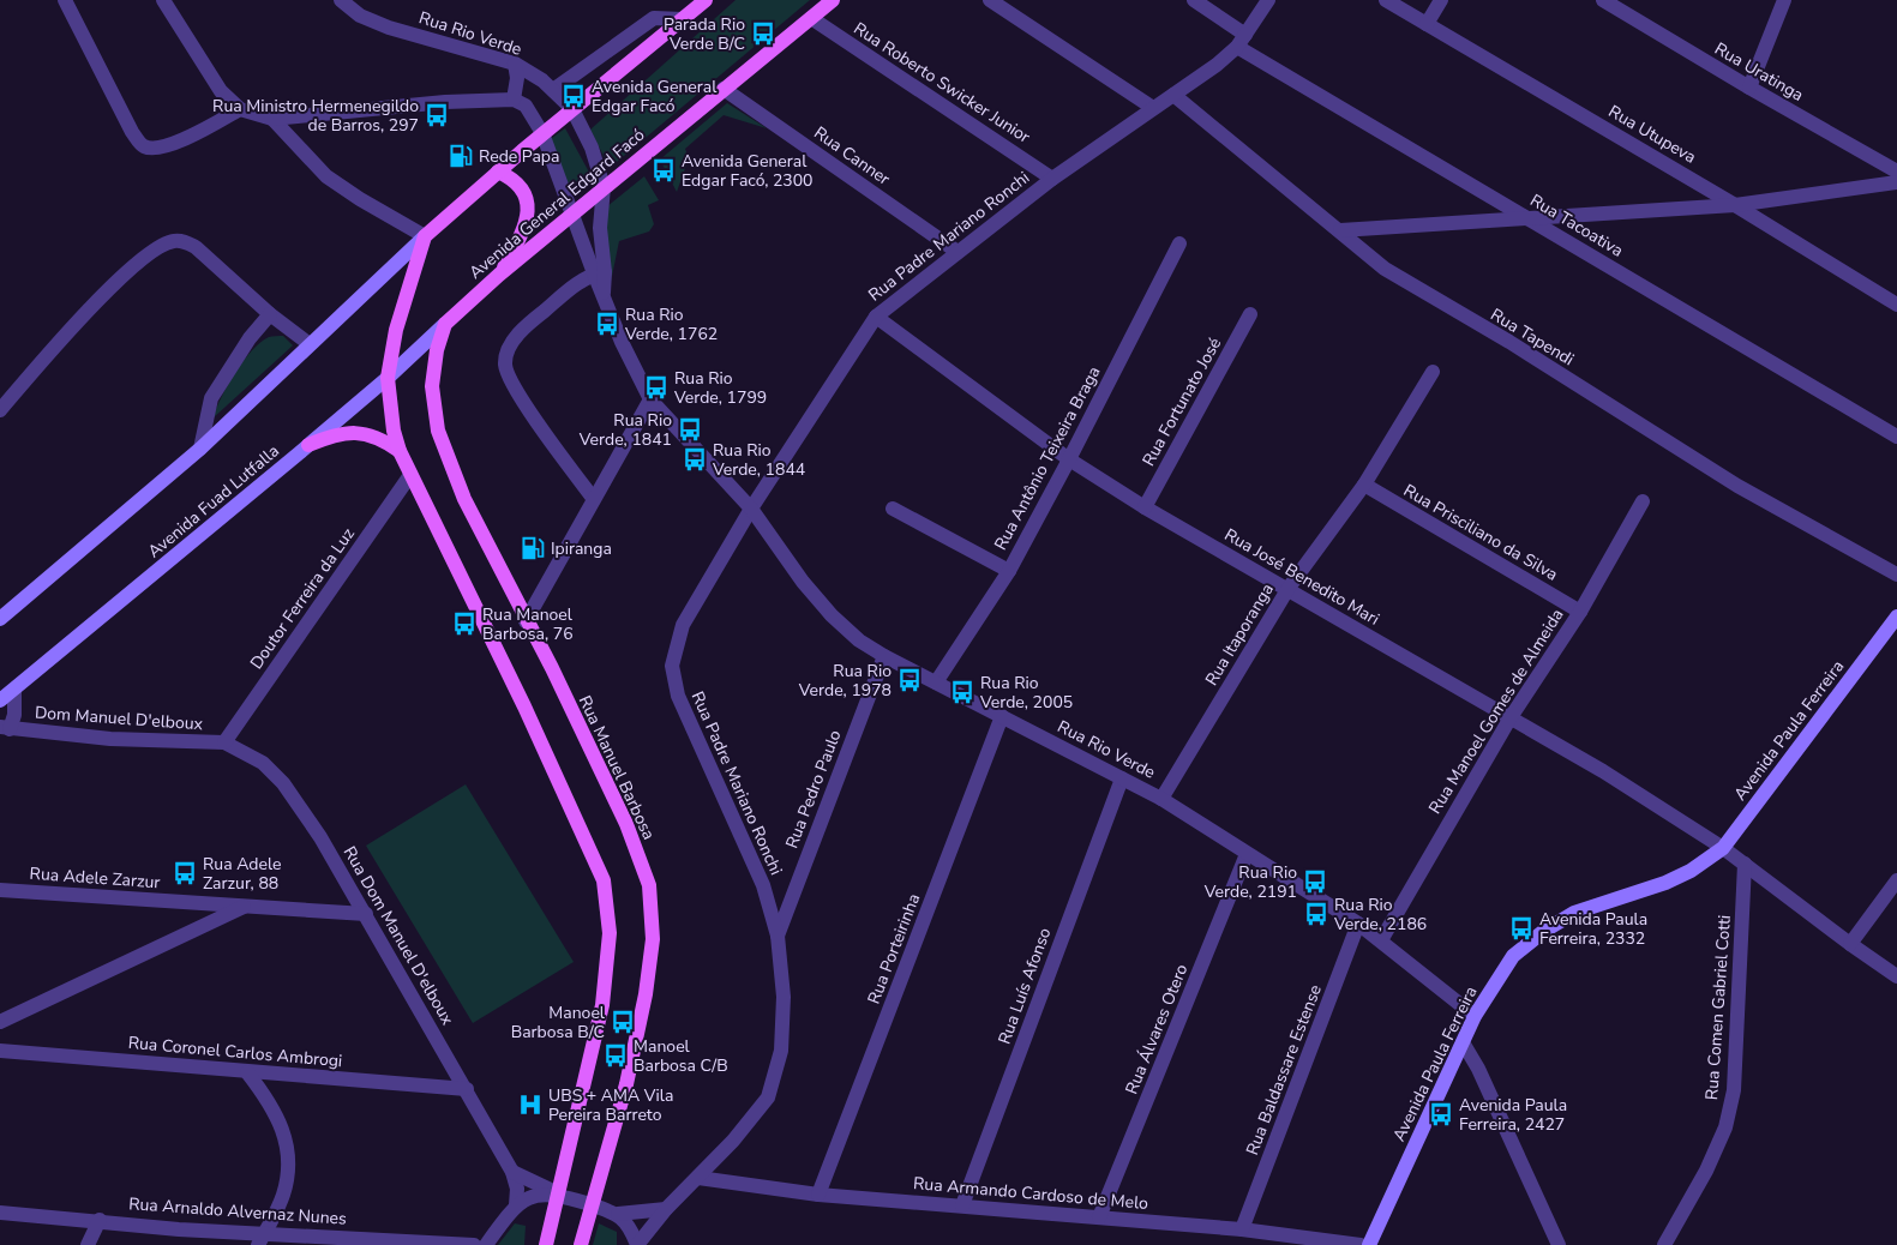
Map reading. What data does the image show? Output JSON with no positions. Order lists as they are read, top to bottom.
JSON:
{
  "streets": {
    "main road": [
      "Avenida General Edgard Facó",
      "Avenida Fuad Lutfalla",
      "Avenida Paula Ferreira",
      "Rua Manuel Barbosa"
    ],
    "street": [
      "Rua Rio Verde",
      "Rua Uratinga",
      "Rua Roberto Swicker Junior",
      "Rua Utupeva",
      "Rua Canner",
      "Rua Tacoativa",
      "Rua Padre Mariano Ronchi",
      "Rua Tapendi",
      "Rua Fortunato José",
      "Rua Antônio Teixeira Braga",
      "Rua Prisciliano da Silva",
      "Rua José Benedito Mari",
      "Doutor Ferreira da Luz",
      "Rua Itaporanga",
      "Rua Manoel Gomes de Almeida",
      "Dom Manuel D'elboux",
      "Rua Pedro Paulo",
      "Rua Adele Zarzur",
      "Rua Dom Manuel D'elboux",
      "Rua Porteirinha",
      "Rua Luís Afonso",
      "Rua Comen Gabriel Cotti",
      "Rua Álvares Otero",
      "Rua Coronel Carlos Ambrogi",
      "Rua Baldassare Estense",
      "Rua Armando Cardoso de Melo",
      "Rua Arnaldo Alvernaz Nunes"
    ]
  },
  "crossings": [
    ["Rua Rio Verde", "Avenida General Edgard Facó"],
    ["Rua Rio Verde", "Rua Padre Mariano Ronchi"],
    ["Rua Rio Verde", "Rua Antônio Teixeira Braga"],
    ["Rua Rio Verde", "Rua Itaporanga"],
    ["Rua Rio Verde", "Rua Manoel Gomes de Almeida"],
    ["Rua Rio Verde", "Avenida Paula Ferreira"],
    ["Rua Rio Verde", "Rua Pedro Paulo"],
    ["Rua Rio Verde", "Rua Porteirinha"],
    ["Rua Rio Verde", "Rua Luís Afonso"],
    ["Rua Rio Verde", "Rua Álvares Otero"],
    ["Rua Rio Verde", "Rua Baldassare Estense"],
    ["Rua Roberto Swicker Junior", "Avenida General Edgard Facó"],
    ["Rua Roberto Swicker Junior", "Rua Padre Mariano Ronchi"],
    ["Rua Canner", "Avenida General Edgard Facó"],
    ["Rua Canner", "Rua Padre Mariano Ronchi"],
    ["Avenida General Edgard Facó", "Avenida Fuad Lutfalla"],
    ["Avenida General Edgard Facó", "Rua Manuel Barbosa"],
    ["Rua Tacoativa", "Rua Padre Mariano Ronchi"],
    ["Rua Padre Mariano Ronchi", "Rua Tapendi"],
    ["Rua Padre Mariano Ronchi", "Rua José Benedito Mari"],
    ["Rua Padre Mariano Ronchi", "Rua Pedro Paulo"],
    ["Rua Padre Mariano Ronchi", "Rua Armando Cardoso de Melo"],
    ["Rua Fortunato José", "Rua José Benedito Mari"],
    ["Rua Antônio Teixeira Braga", "Rua José Benedito Mari"],
    ["Avenida Fuad Lutfalla", "Dom Manuel D'elboux"],
    ["Avenida Fuad Lutfalla", "Rua Manuel Barbosa"],
    ["Rua Prisciliano da Silva", "Rua Itaporanga"],
    ["Rua Prisciliano da Silva", "Rua Manoel Gomes de Almeida"],
    ["Rua José Benedito Mari", "Rua Itaporanga"],
    ["Rua José Benedito Mari", "Rua Manoel Gomes de Almeida"],
    ["Rua José Benedito Mari", "Avenida Paula Ferreira"],
    ["Rua José Benedito Mari", "Rua Comen Gabriel Cotti"],
    ["Doutor Ferreira da Luz", "Dom Manuel D'elboux"],
    ["Doutor Ferreira da Luz", "Rua Dom Manuel D'elboux"],
    ["Dom Manuel D'elboux", "Rua Dom Manuel D'elboux"],
    ["Rua Adele Zarzur", "Rua Dom Manuel D'elboux"],
    ["Rua Dom Manuel D'elboux", "Rua Coronel Carlos Ambrogi"],
    ["Rua Porteirinha", "Rua Armando Cardoso de Melo"],
    ["Rua Luís Afonso", "Rua Armando Cardoso de Melo"],
    ["Rua Álvares Otero", "Rua Armando Cardoso de Melo"],
    ["Rua Baldassare Estense", "Rua Armando Cardoso de Melo"]
  ],
  "places": {
    "bus stop": [
      "Parada Rio Verde B/C",
      "Avenida General Edgar Facó",
      "Rua Ministro Hermenegildo de Barros, 297",
      "Avenida General Edgar Facó, 2300",
      "Rua Rio Verde, 1762",
      "Rua Rio Verde, 1799",
      "Rua Rio Verde, 1841",
      "Rua Rio Verde, 1844",
      "Rua Manoel Barbosa, 76",
      "Rua Rio Verde, 1978",
      "Rua Rio Verde, 2005",
      "Rua Adele Zarzur, 88",
      "Rua Rio Verde, 2191",
      "Rua Rio Verde, 2186",
      "Avenida Paula Ferreira, 2332",
      "Manoel Barbosa B/C",
      "Manoel Barbosa C/B",
      "Avenida Paula Ferreira, 2427"
    ],
    "fuel station": ["Rede Papa", "Ipiranga"],
    "hospital": ["UBS + AMA Vila Pereira Barreto"]
  }
}
